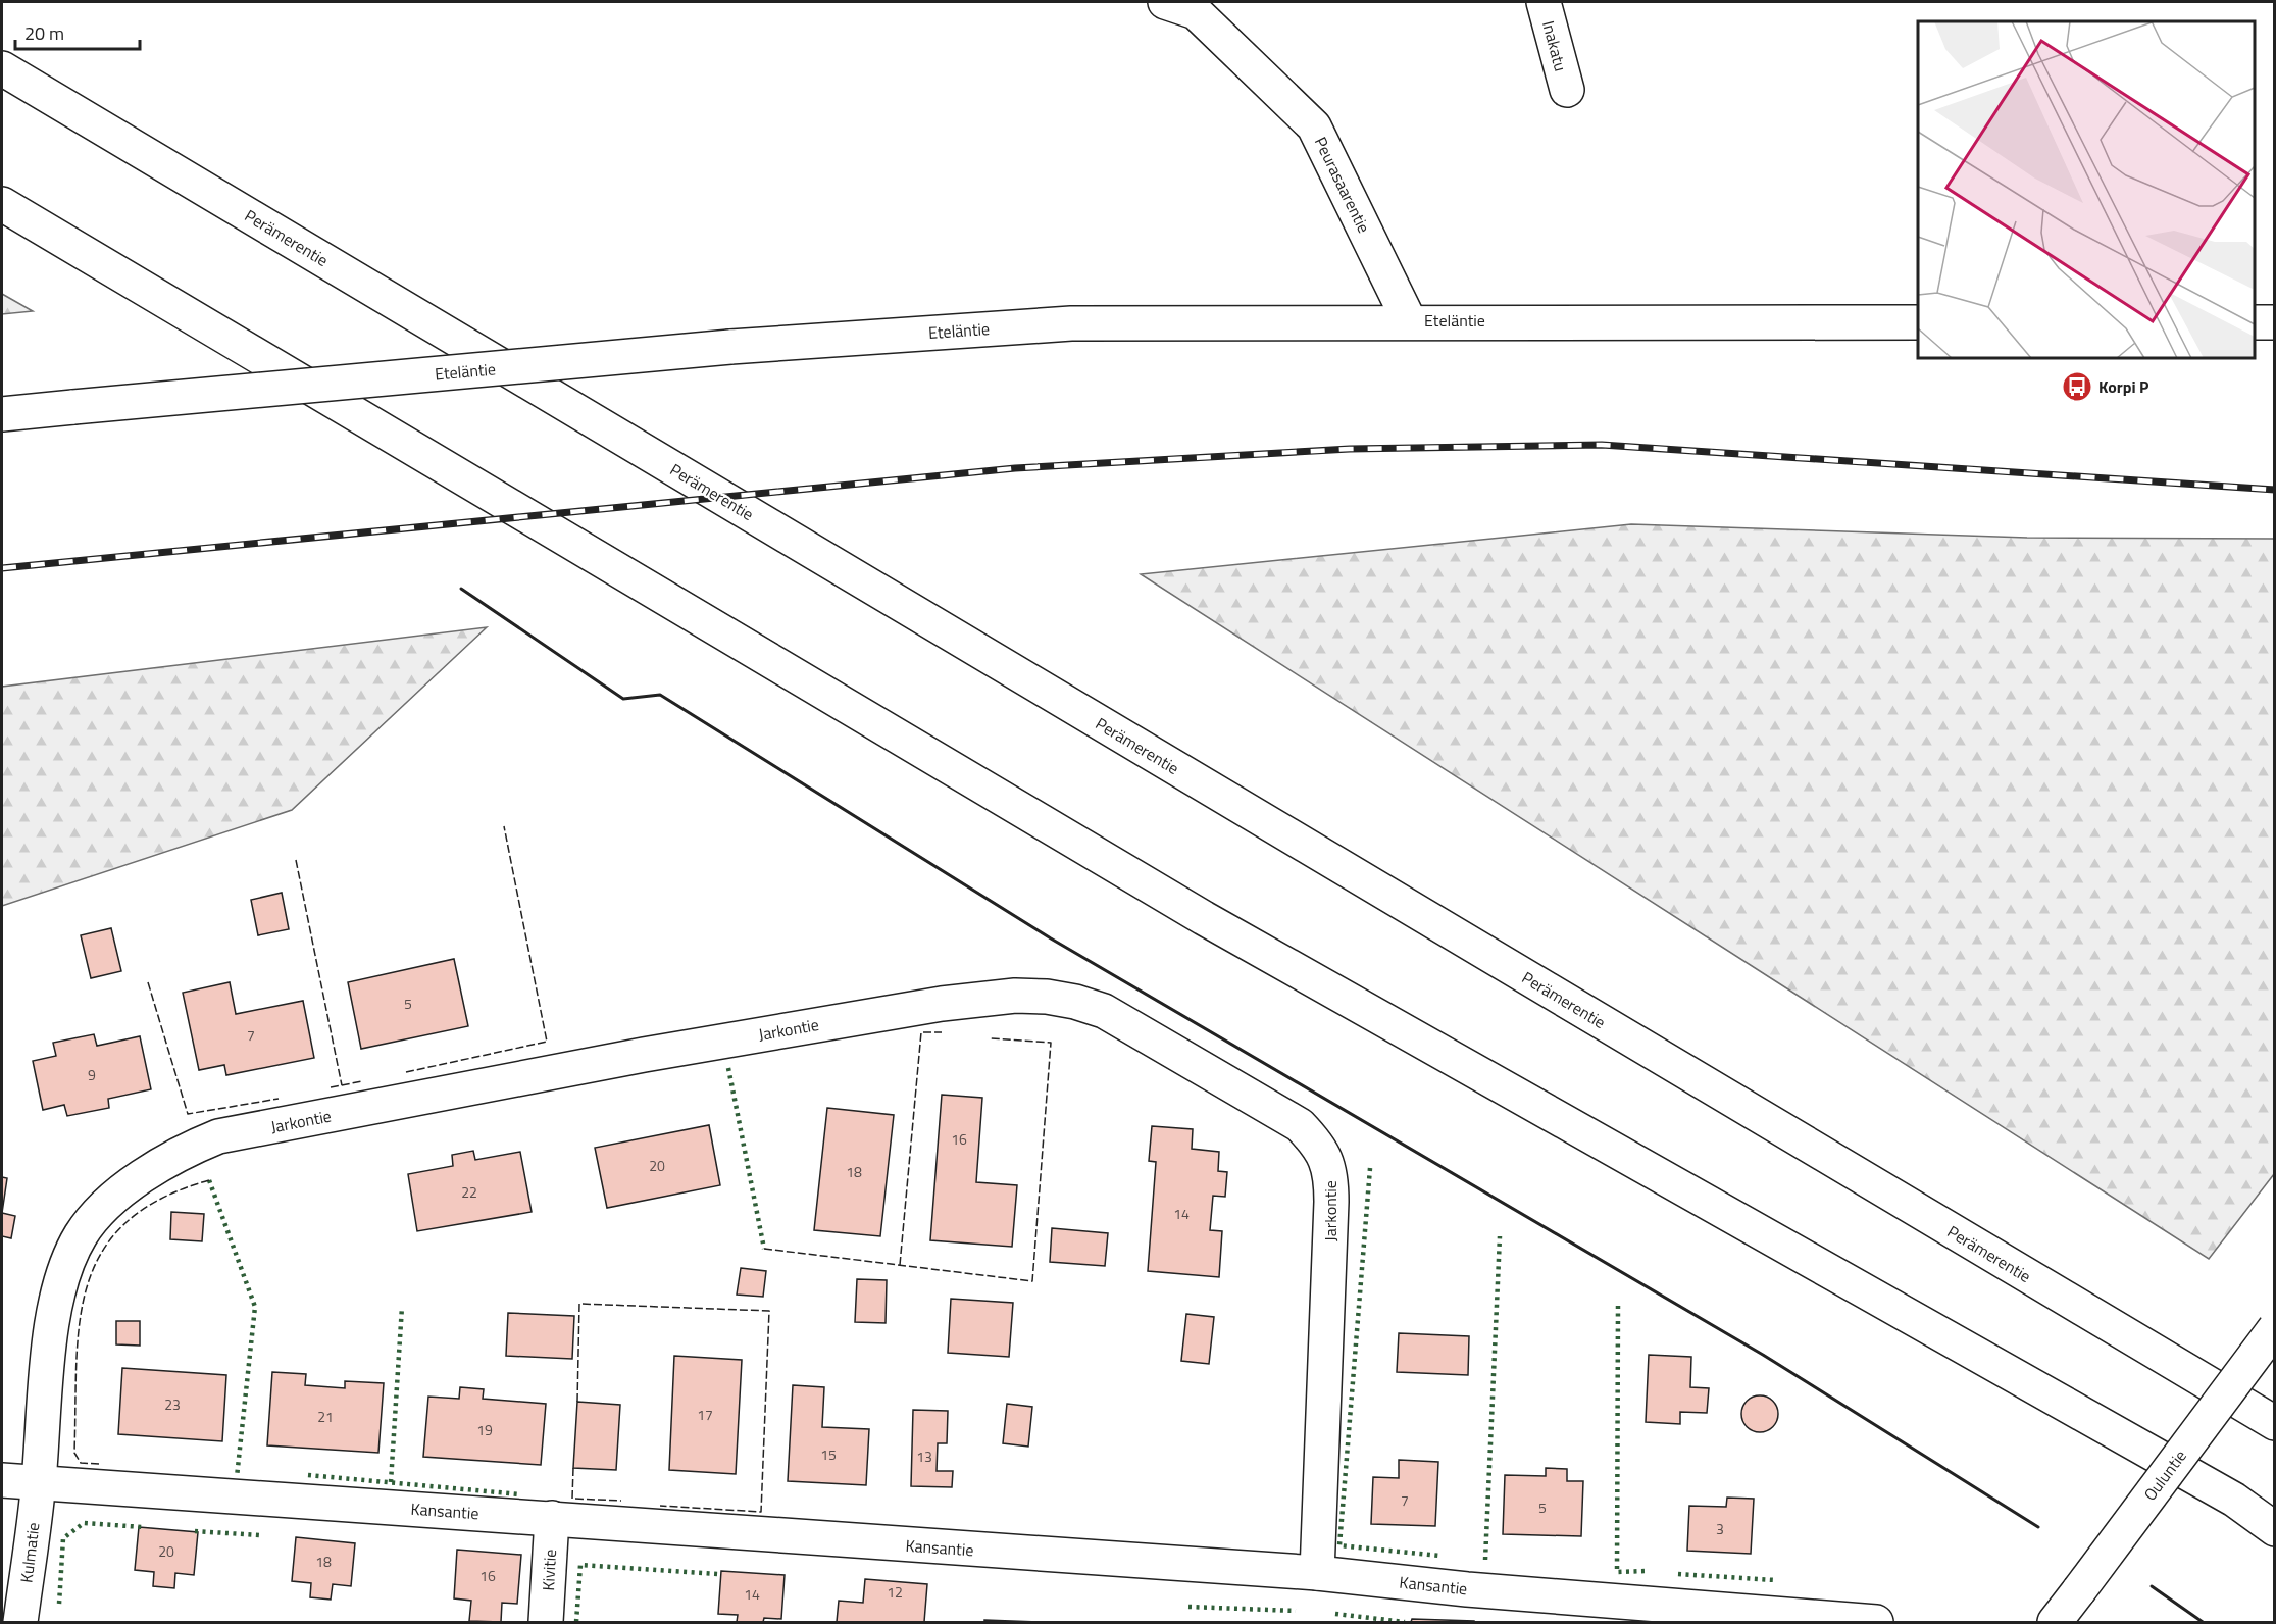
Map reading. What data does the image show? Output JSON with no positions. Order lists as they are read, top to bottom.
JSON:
{
  "streets": {
    "main road": [
      "Inakatu",
      "Peurasaarentie",
      "Perämerentie",
      "Eteläntie",
      "Jarkontie",
      "Ouluntie",
      "Kansantie",
      "Kulmatie",
      "Kivitie"
    ]
  },
  "crossings": [
    ["Peurasaarentie", "Eteläntie"],
    ["Jarkontie", "Kansantie"],
    ["Jarkontie", "Kulmatie"],
    ["Kansantie", "Kulmatie"],
    ["Kansantie", "Kivitie"]
  ],
  "places": {
    "bus stop": ["Korpi P"]
  },
  "house_numbers": [
    "5",
    "7",
    "9",
    "16",
    "20",
    "18",
    "22",
    "14",
    "23",
    "17",
    "21",
    "19",
    "15",
    "13",
    "7",
    "5",
    "3",
    "20",
    "18",
    "16",
    "12",
    "14"
  ],
  "scale_bar": "20 m"
}
